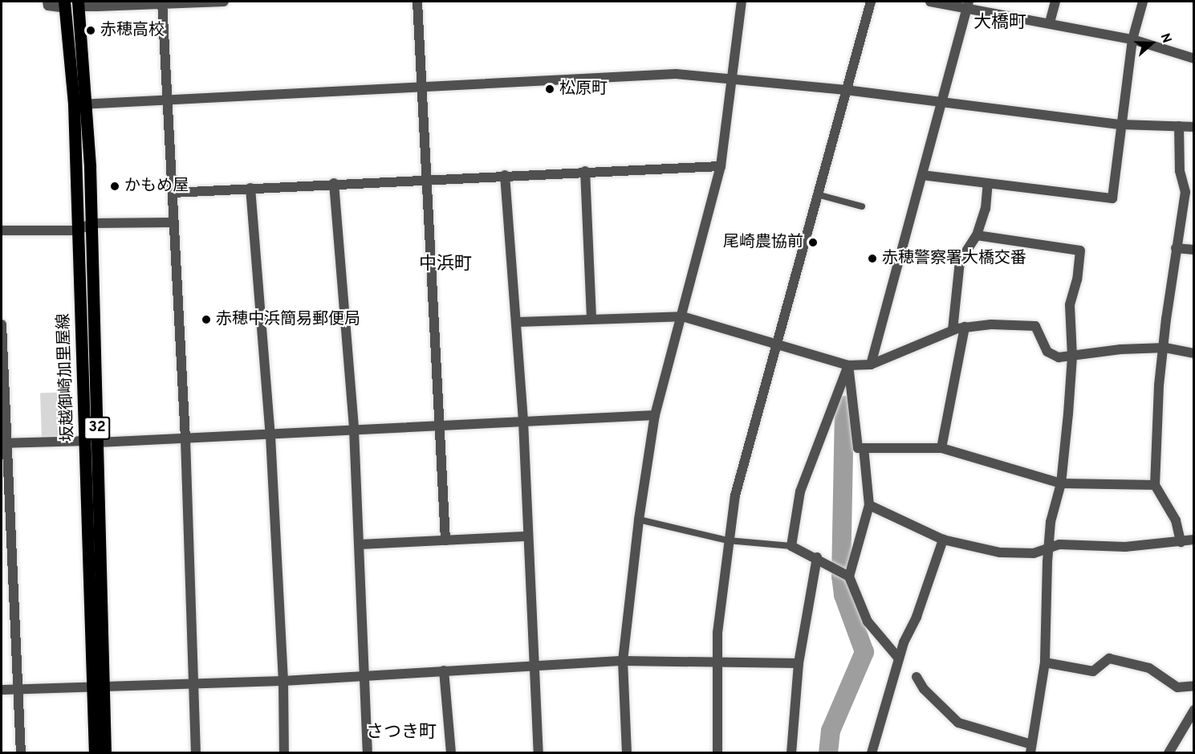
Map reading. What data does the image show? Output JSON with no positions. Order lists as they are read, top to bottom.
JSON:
{
  "streets": {
    "main road": ["坂越御崎加里屋線", "32"]
  },
  "districts": ["大橋町", "中浜町", "さつき町"],
  "places": [
    "赤穂高校",
    "松原町",
    "かもめ屋",
    "尾崎農協前",
    "赤穂警察署大橋交番",
    "赤穂中浜簡易郵便局"
  ],
  "north": "right"
}
